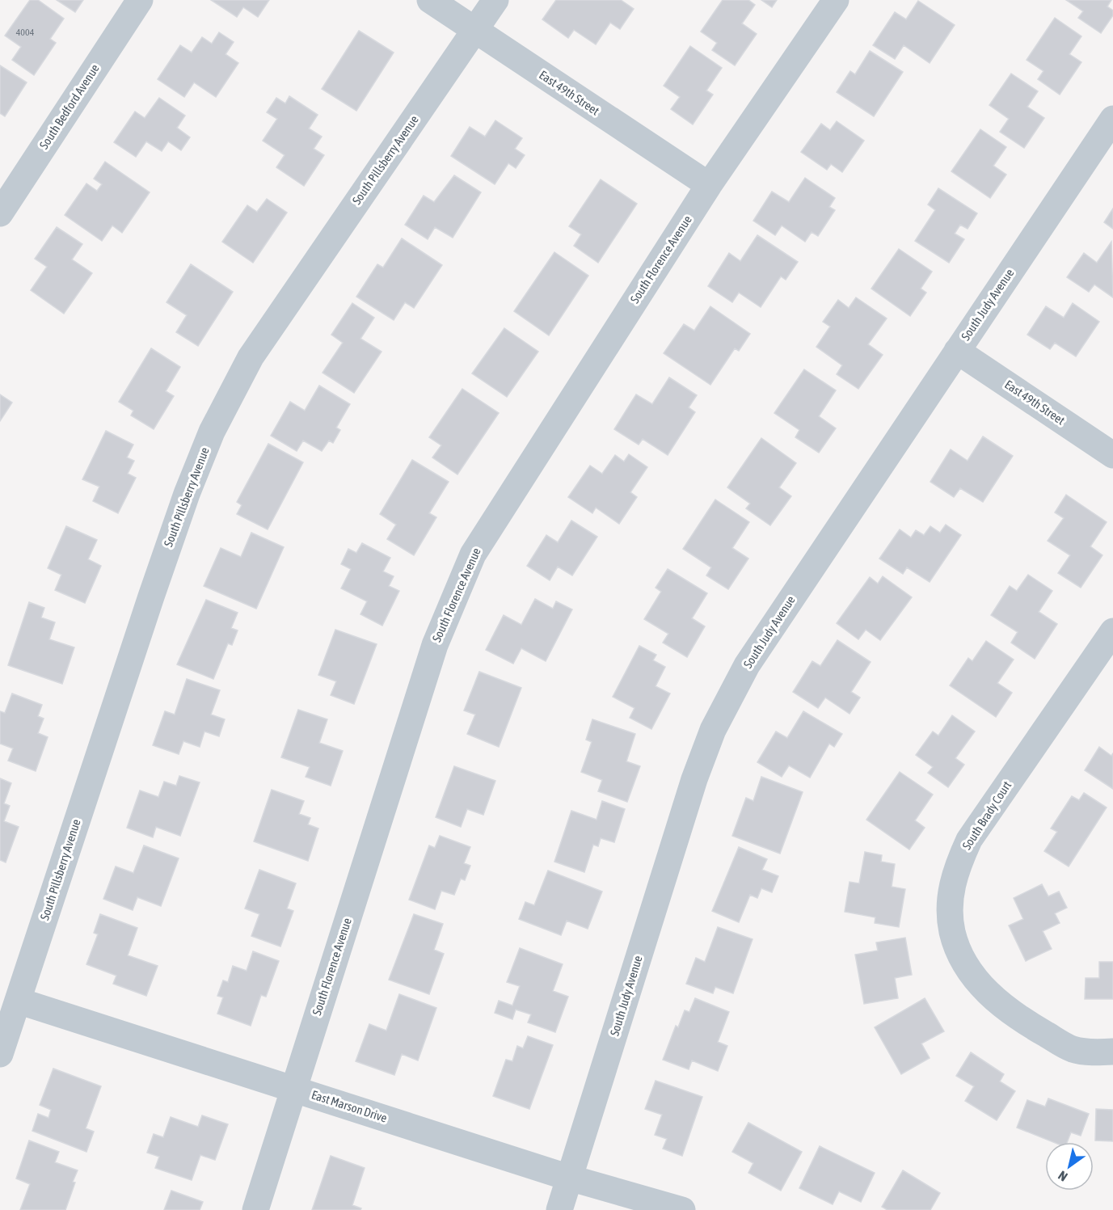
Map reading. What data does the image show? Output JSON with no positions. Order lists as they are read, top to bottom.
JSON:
{
  "streets": {
    "street": [
      "East 49th Street",
      "South Bedford Avenue",
      "South Pillsberry Avenue",
      "South Florence Avenue",
      "South Judy Avenue",
      "South Brady Court",
      "East Marson Drive"
    ]
  },
  "crossings": [
    ["East 49th Street", "South Pillsberry Avenue"],
    ["East 49th Street", "South Florence Avenue"],
    ["East 49th Street", "South Judy Avenue"],
    ["South Pillsberry Avenue", "East Marson Drive"],
    ["South Florence Avenue", "East Marson Drive"],
    ["South Judy Avenue", "East Marson Drive"]
  ],
  "house_numbers": ["4004"],
  "north": "bottom left"
}
